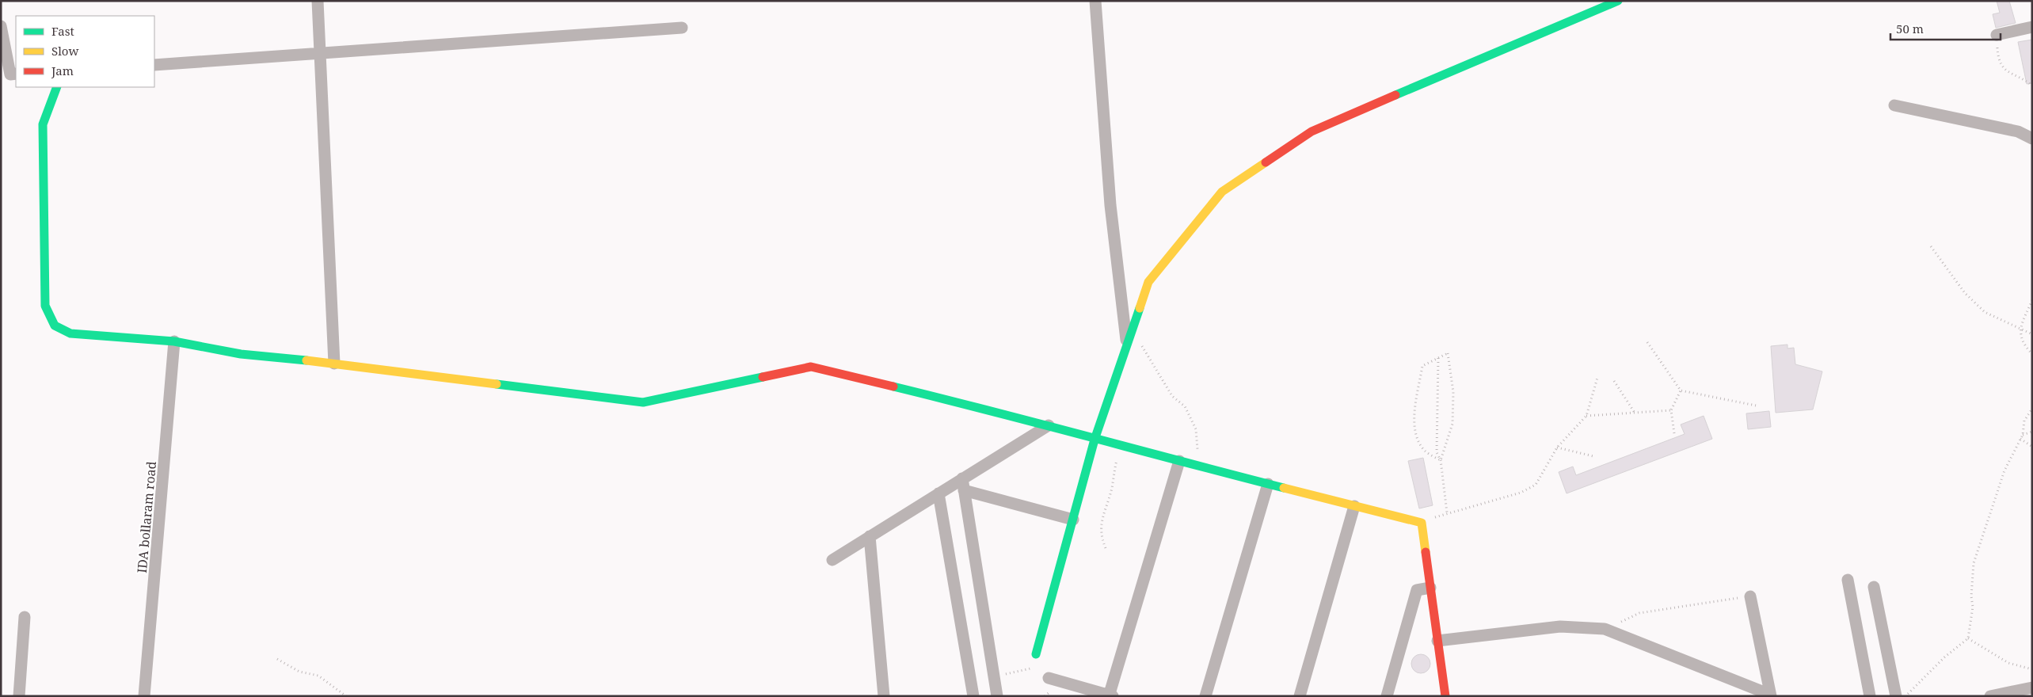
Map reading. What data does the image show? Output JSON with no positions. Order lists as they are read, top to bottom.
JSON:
{
  "streets": {
    "street": ["IDA bollaram road"]
  },
  "legend": ["Fast", "Slow", "Jam"],
  "scale_bar": "50 m"
}
